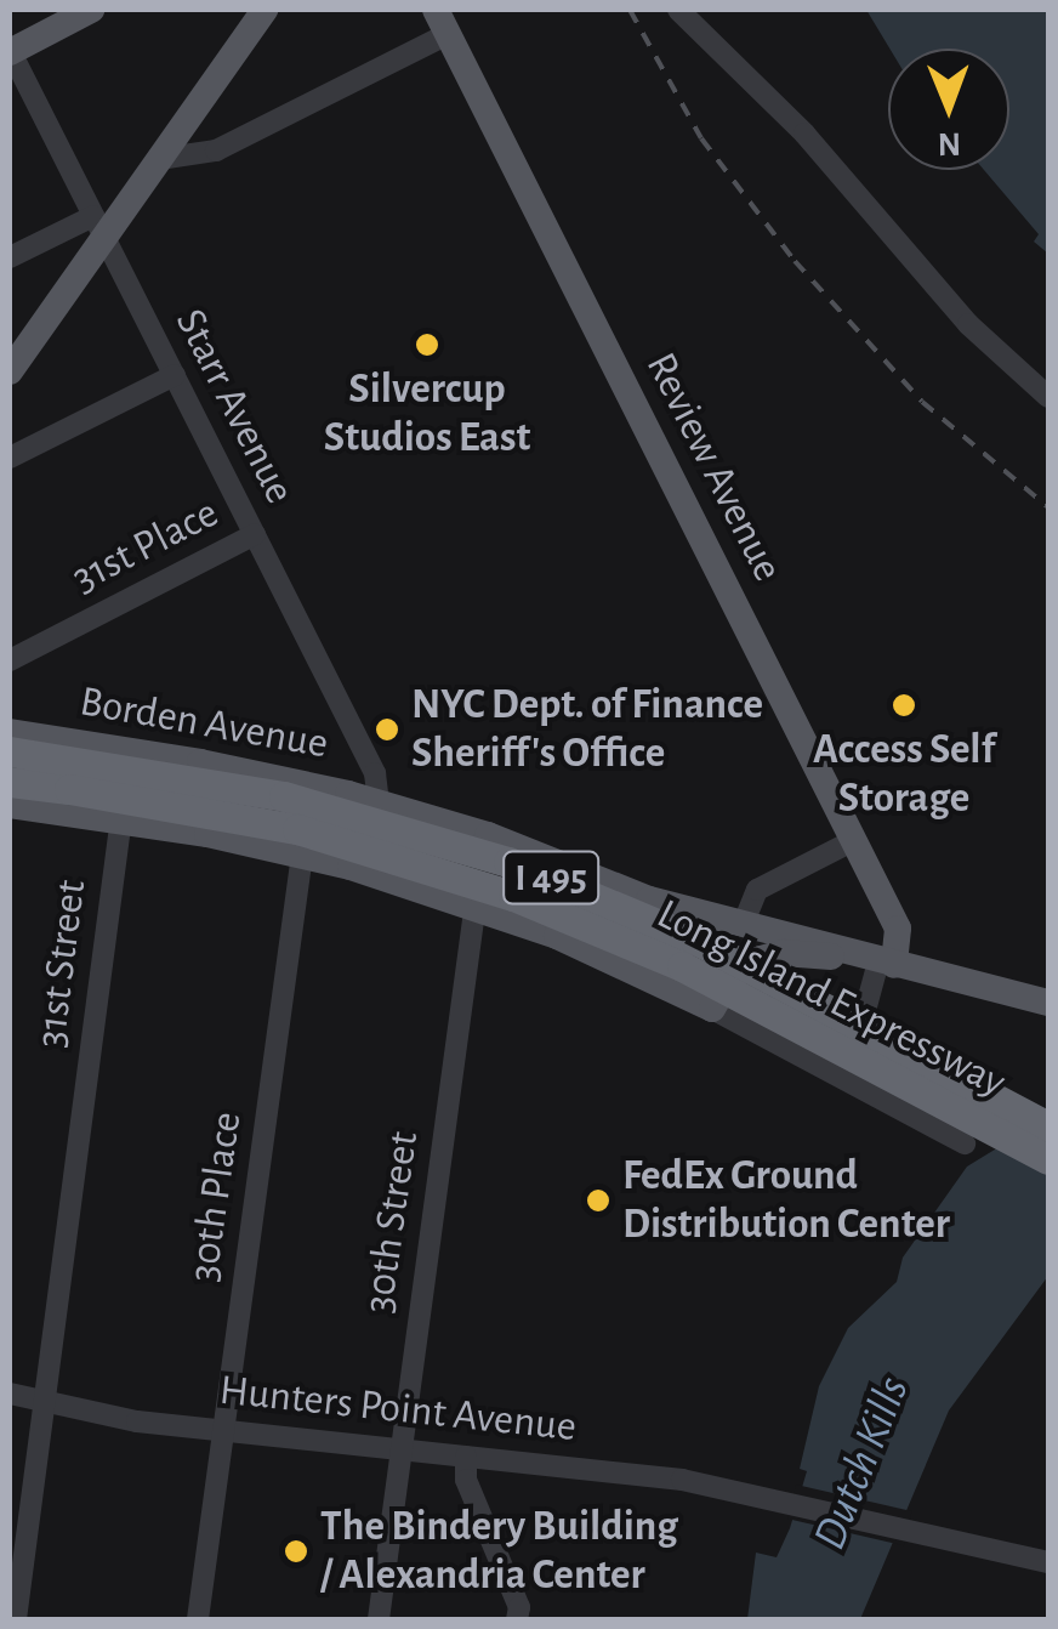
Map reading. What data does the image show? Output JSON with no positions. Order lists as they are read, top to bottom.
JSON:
{
  "streets": {
    "highway": ["I 495", "Long Island Expressway"],
    "main road": ["Review Avenue", "Borden Avenue"],
    "street": [
      "Starr Avenue",
      "31st Place",
      "31st Street",
      "30th Place",
      "30th Street",
      "Hunters Point Avenue"
    ]
  },
  "crossings": [
    ["Starr Avenue", "31st Place"],
    ["Starr Avenue", "Borden Avenue"],
    ["Review Avenue", "Borden Avenue"],
    ["Borden Avenue", "31st Street"],
    ["Borden Avenue", "30th Place"],
    ["Borden Avenue", "30th Street"],
    ["31st Street", "Hunters Point Avenue"],
    ["30th Place", "Hunters Point Avenue"],
    ["30th Street", "Hunters Point Avenue"]
  ],
  "water": ["Dutch Kills"],
  "places": [
    "Silvercup Studios East",
    "Access Self Storage",
    "NYC Dept. of Finance Sheriff's Office",
    "FedEx Ground Distribution Center",
    "The Bindery Building / Alexandria Center"
  ],
  "north": "bottom"
}
